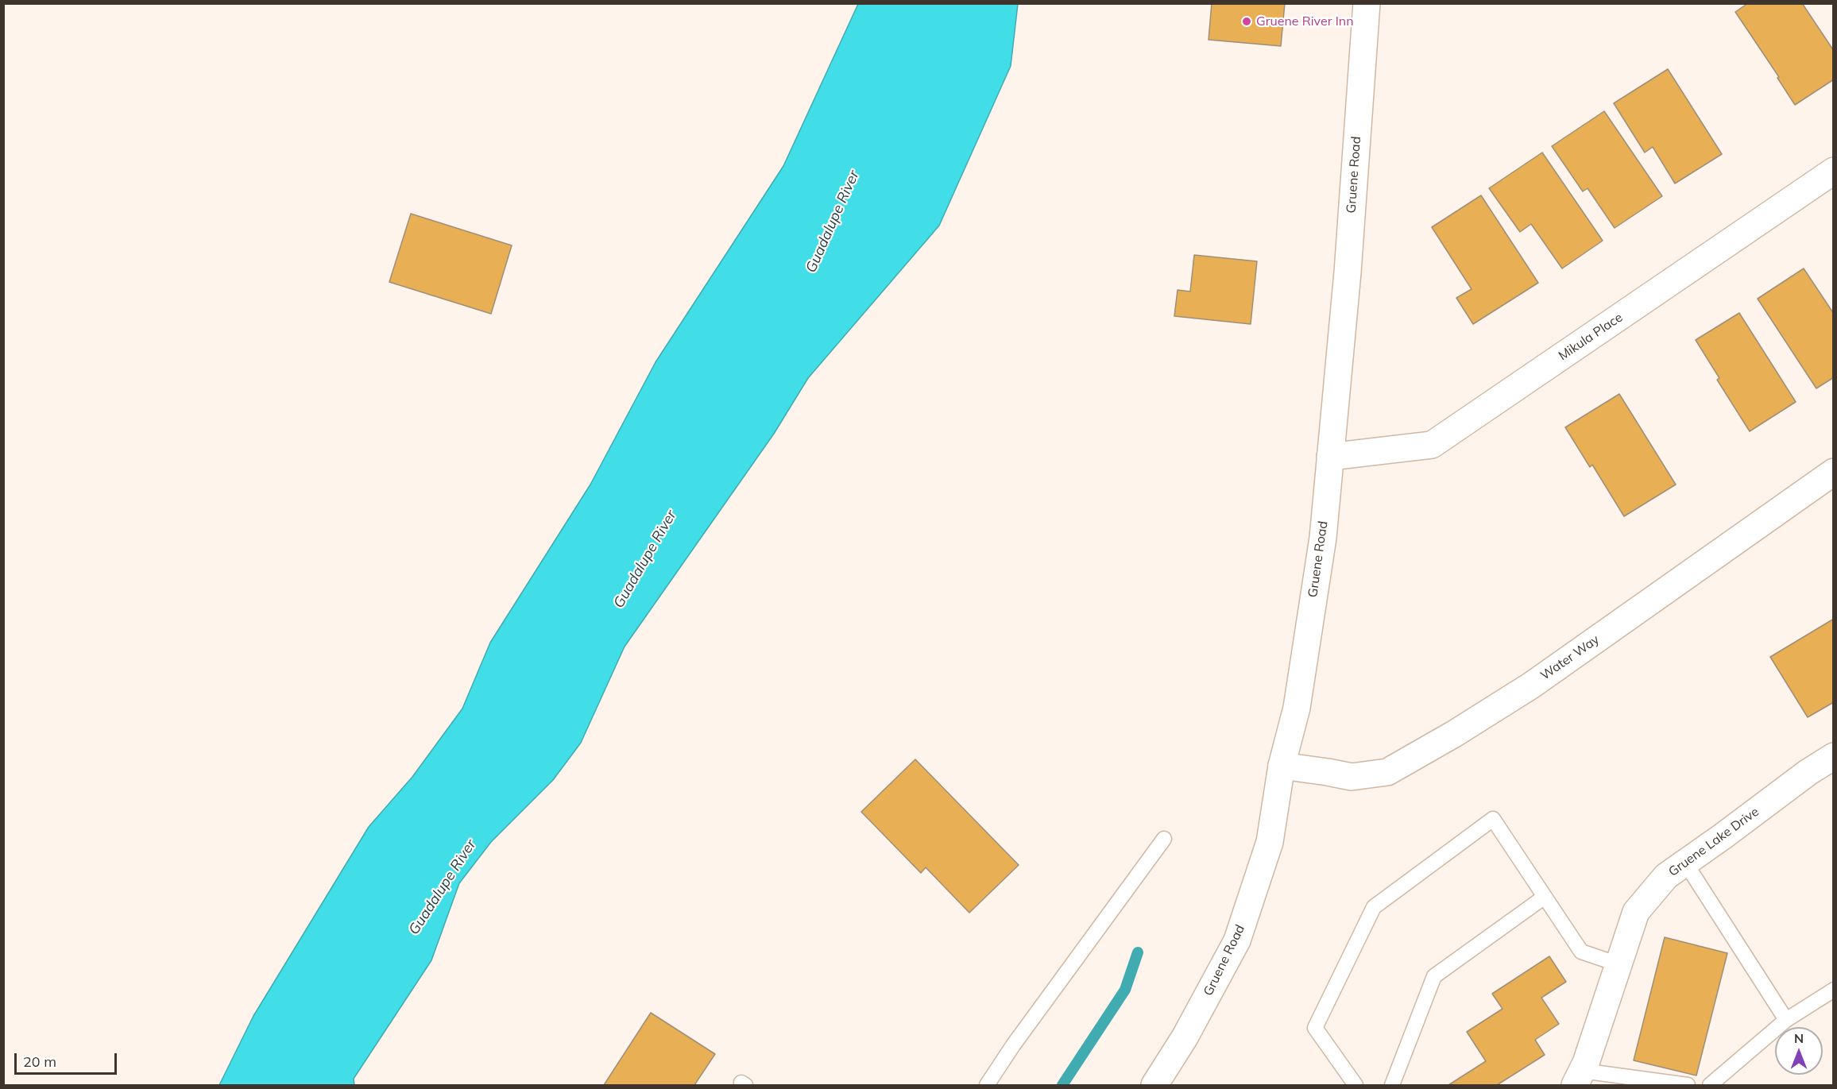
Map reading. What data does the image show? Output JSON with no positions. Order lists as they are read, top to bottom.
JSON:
{
  "streets": {
    "street": [
      "Gruene Road",
      "Mikula Place",
      "Water Way",
      "Gruene Lake Drive"
    ]
  },
  "crossings": [
    ["Gruene Road", "Mikula Place"],
    ["Gruene Road", "Water Way"]
  ],
  "water": ["Guadalupe River"],
  "places": ["Gruene River Inn"],
  "scale_bar": "20 m",
  "north": "top"
}
